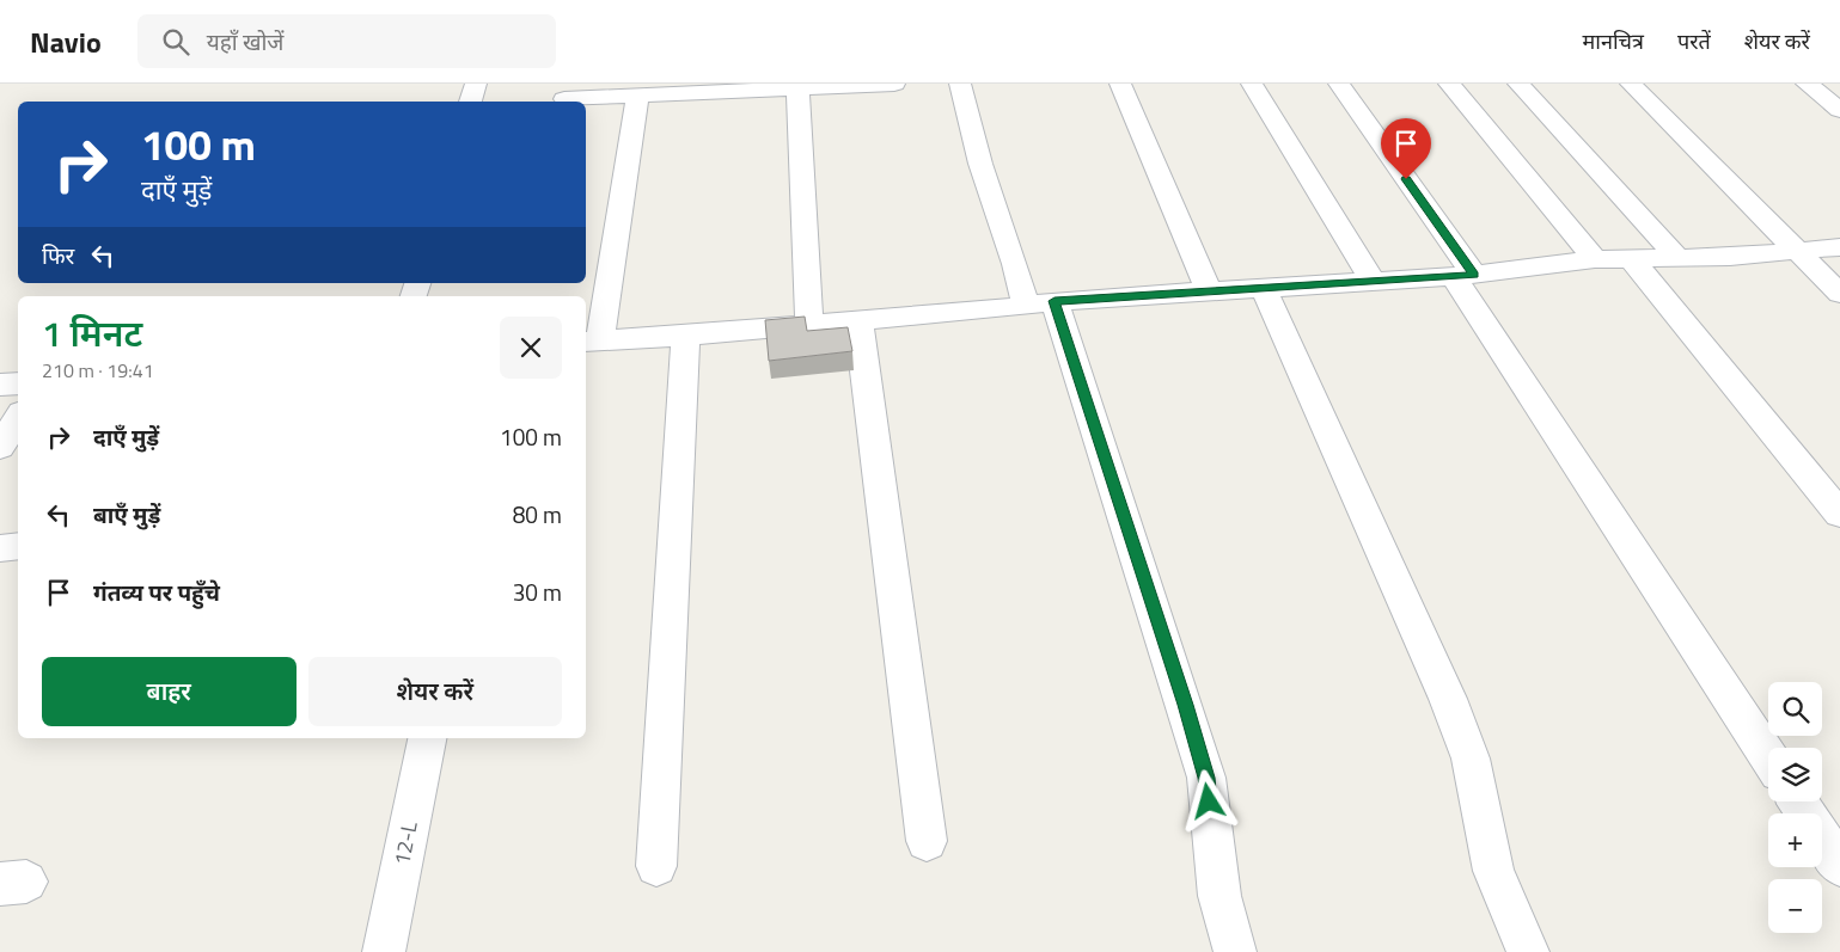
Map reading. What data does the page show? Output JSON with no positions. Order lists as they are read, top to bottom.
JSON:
{
  "streets": {
    "street": ["12-L"]
  },
  "page": {
    "header": "Navio",
    "search": "यहाँ खोजें",
    "nav": ["मानचित्र", "परतें", "शेयर करें"],
    "turn": ["100 m", "दाएँ मुड़ें"],
    "then": "फिर",
    "heading": ["1 मिनट", "210 m · 19:41"],
    "list": [
      {
        "name": "दाएँ मुड़ें",
        "value": "100 m"
      },
      {
        "name": "बाएँ मुड़ें",
        "value": "80 m"
      },
      {
        "name": "गंतव्य पर पहुँचे",
        "value": "30 m"
      }
    ],
    "buttons": ["बाहर", "शेयर करें"],
    "map_buttons": ["+", "−"]
  }
}
